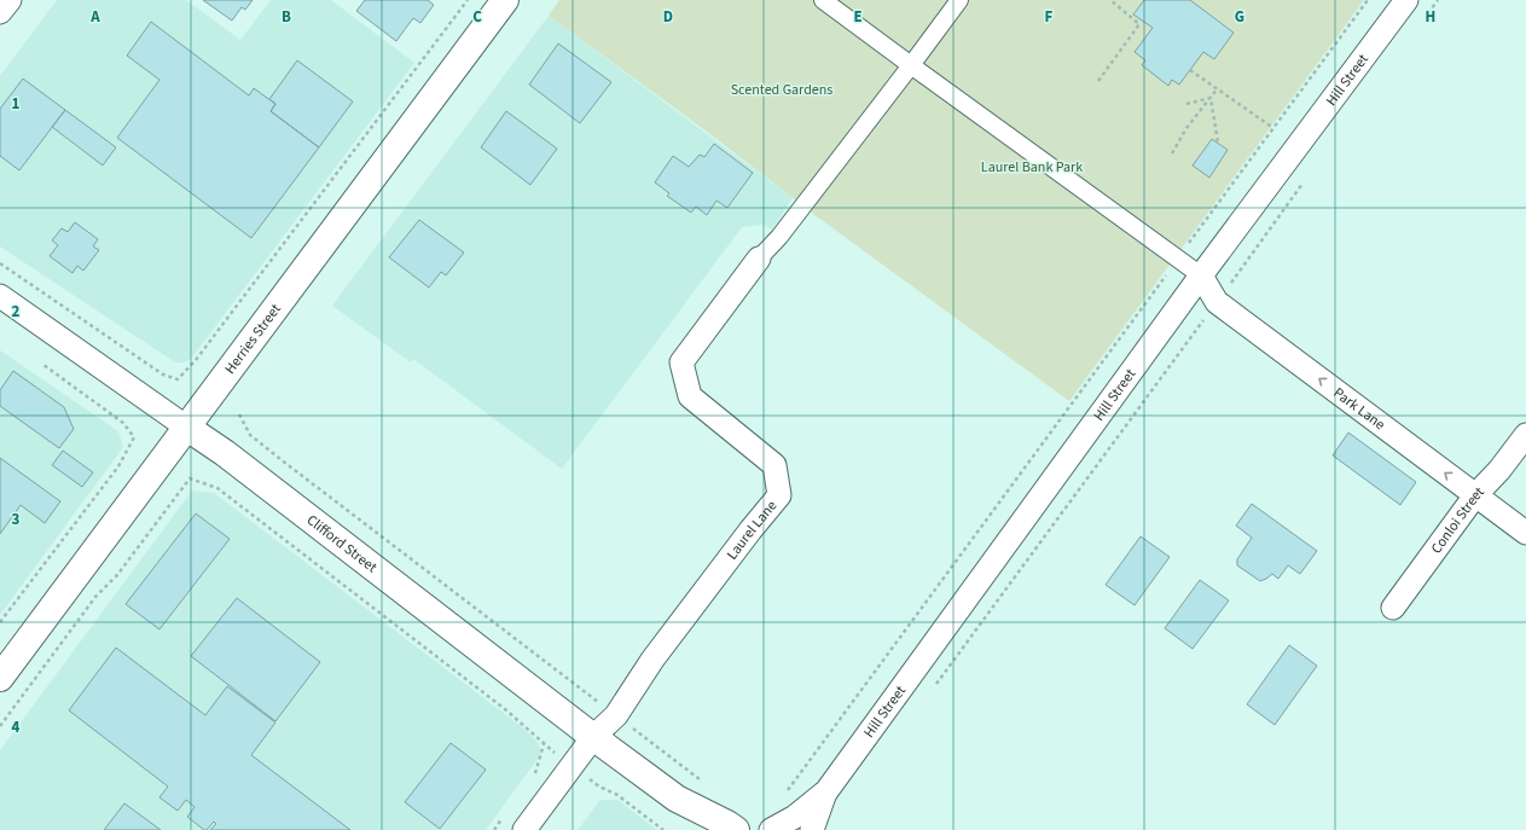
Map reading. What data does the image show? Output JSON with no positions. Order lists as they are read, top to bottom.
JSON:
{
  "streets": {
    "main road": ["Herries Street", "Clifford Street"],
    "street": [
      "Hill Street",
      "Park Lane",
      "Conloi Street",
      "Laurel Lane"
    ]
  },
  "crossings": [
    ["Hill Street", "Park Lane"],
    ["Herries Street", "Clifford Street"],
    ["Park Lane", "Conloi Street"],
    ["Laurel Lane", "Clifford Street"]
  ],
  "one_way": ["Park Lane"],
  "parks": ["Scented Gardens", "Laurel Bank Park"],
  "grid": {
    "columns": [
      "A",
      "B",
      "C",
      "D",
      "E",
      "F",
      "G",
      "H"
    ],
    "rows": [
      "1",
      "2",
      "3",
      "4"
    ]
  }
}
